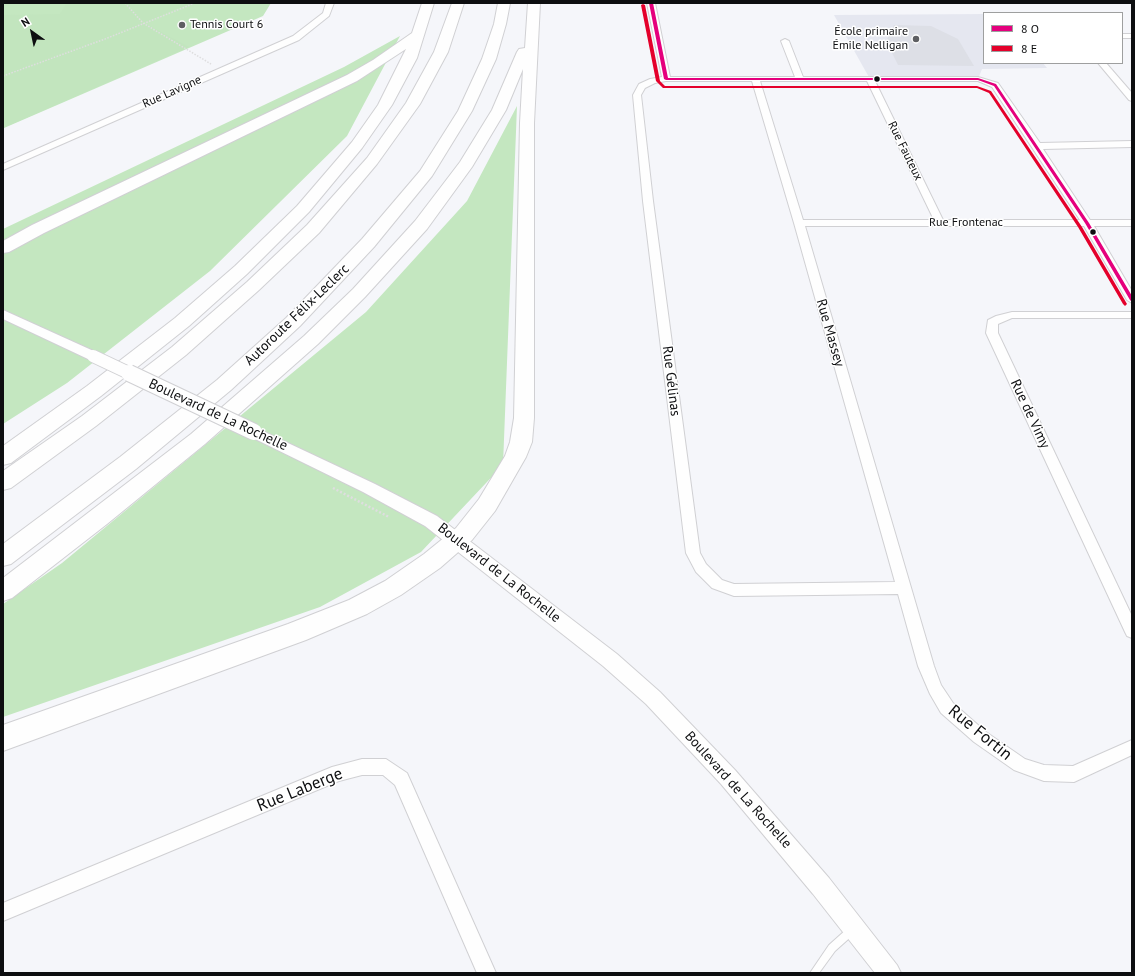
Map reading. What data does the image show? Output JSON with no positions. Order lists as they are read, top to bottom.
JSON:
{
  "streets": {
    "highway": ["Autoroute Félix-Leclerc"],
    "street": [
      "Rue Lavigne",
      "Rue Fauteux",
      "Rue Frontenac",
      "Rue Massey",
      "Rue Gélinas",
      "Rue de Vimy",
      "Boulevard de La Rochelle",
      "Rue Fortin",
      "Rue Laberge"
    ]
  },
  "crossings": [
    ["Rue Fauteux", "Rue Frontenac"],
    ["Rue Fauteux", "Rue Gélinas"],
    ["Rue Frontenac", "Rue Massey"],
    ["Rue Massey", "Rue Gélinas"],
    ["Rue Massey", "Rue Fortin"],
    ["Rue Gélinas", "Rue Fortin"]
  ],
  "places": ["Tennis Court 6", "École primaire Émile Nelligan"],
  "legend": ["8 O", "8 E"],
  "north": "top left"
}
